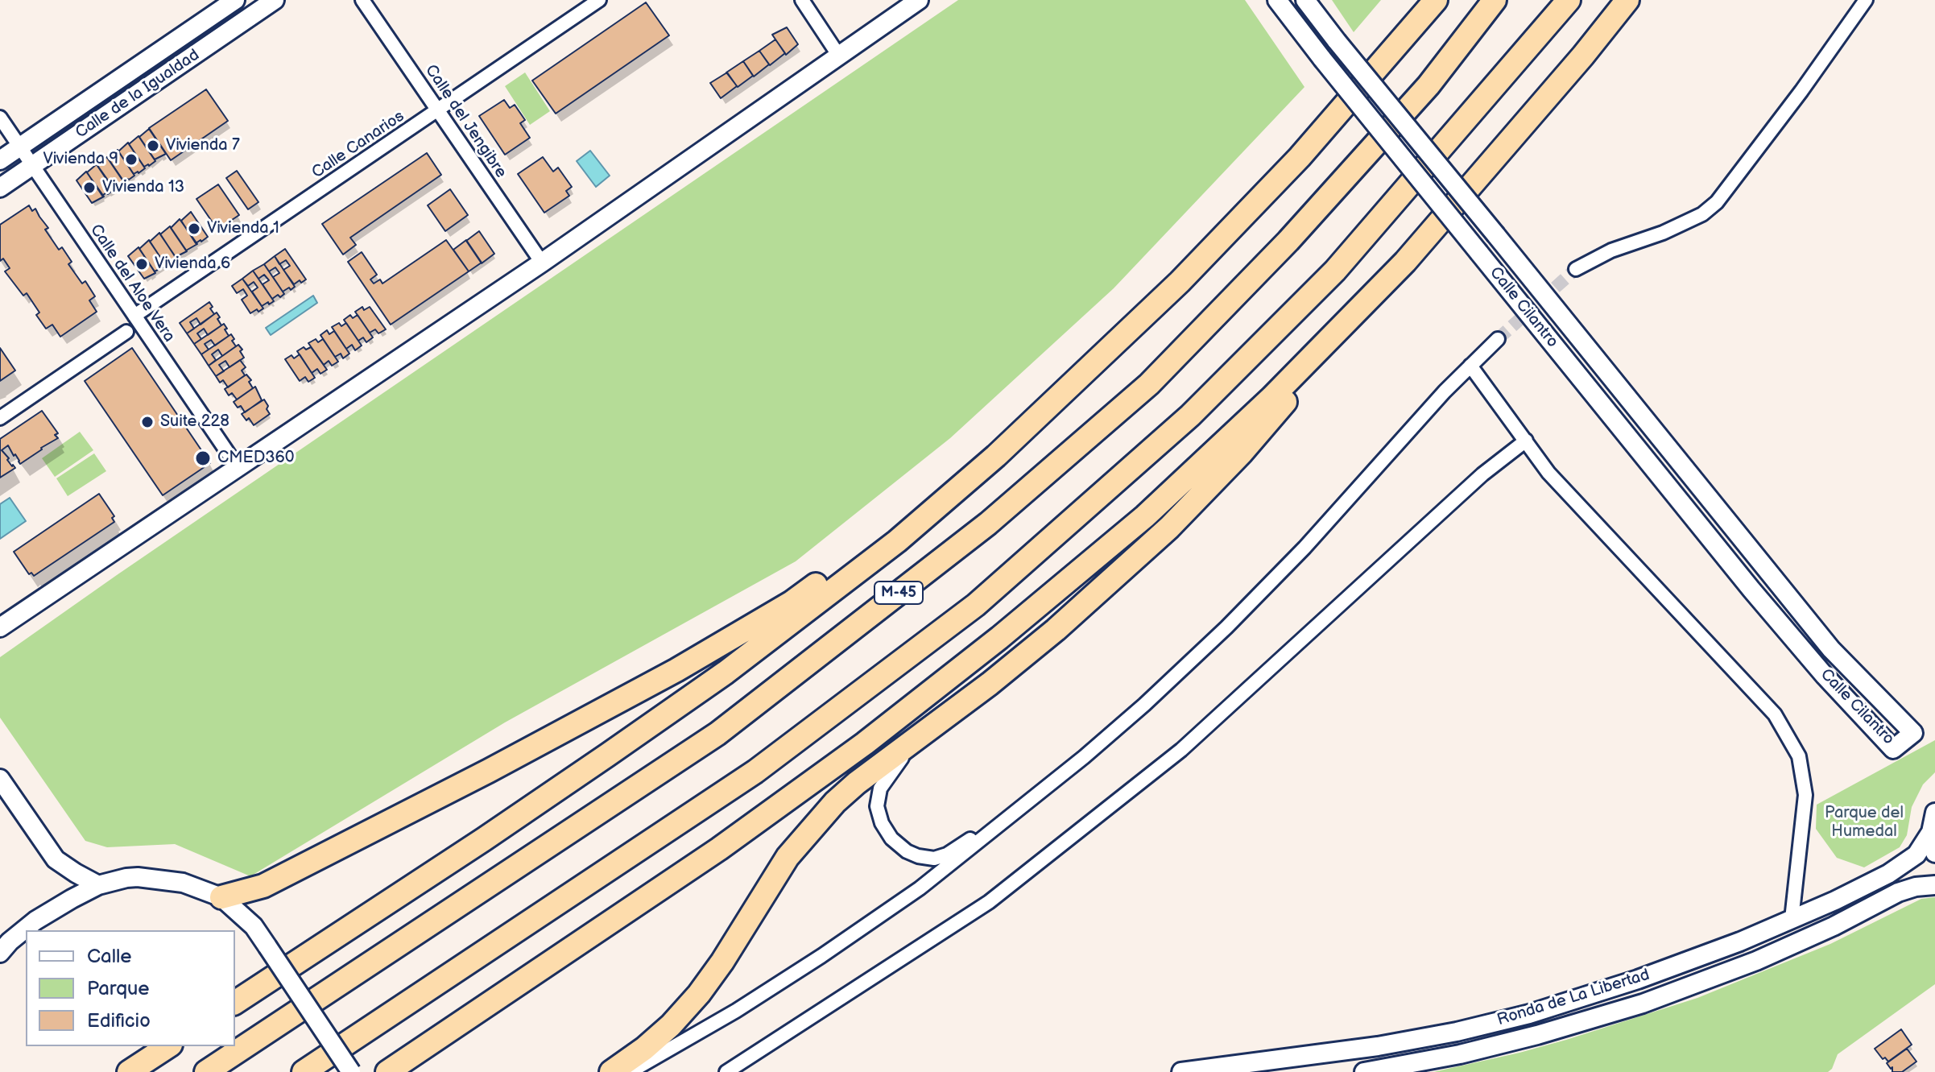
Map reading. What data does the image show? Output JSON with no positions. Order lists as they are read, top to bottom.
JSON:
{
  "streets": {
    "highway": ["M-45"],
    "street": [
      "Calle de la Igualdad",
      "Calle del Jengibre",
      "Calle Canarios",
      "Calle del Aloe Vera",
      "Calle Cilantro",
      "Ronda de La Libertad"
    ]
  },
  "crossings": [
    ["Calle de la Igualdad", "Calle del Aloe Vera"],
    ["Calle del Jengibre", "Calle Canarios"],
    ["Calle Canarios", "Calle del Aloe Vera"]
  ],
  "parks": ["Parque del Humedal"],
  "places": [
    "Vivienda 7",
    "Vivienda 9",
    "Vivienda 13",
    "Vivienda 1",
    "Vivienda 6",
    "Suite 228",
    "CMED360"
  ],
  "legend": ["Calle", "Parque", "Edificio"]
}
